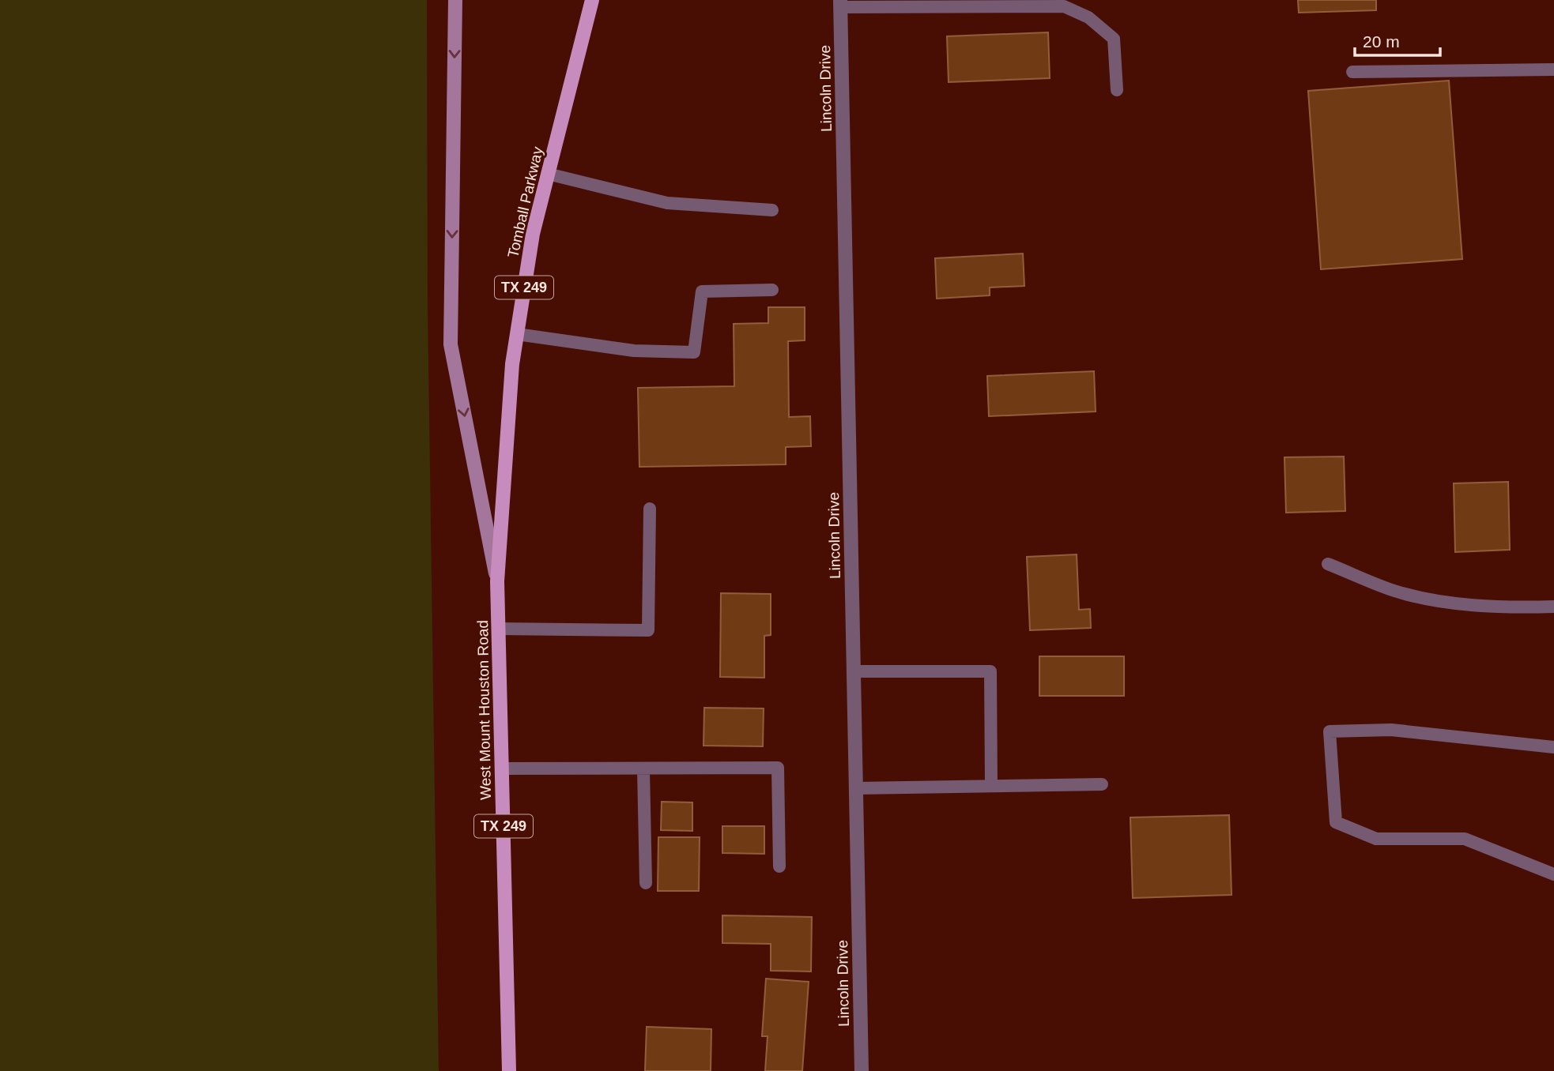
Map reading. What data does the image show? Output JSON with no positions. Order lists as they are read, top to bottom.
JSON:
{
  "streets": {
    "main road": ["Tomball Parkway", "TX 249", "West Mount Houston Road"],
    "street": ["Lincoln Drive"]
  },
  "crossings": [
    ["Tomball Parkway", "West Mount Houston Road"]
  ],
  "scale_bar": "20 m"
}
